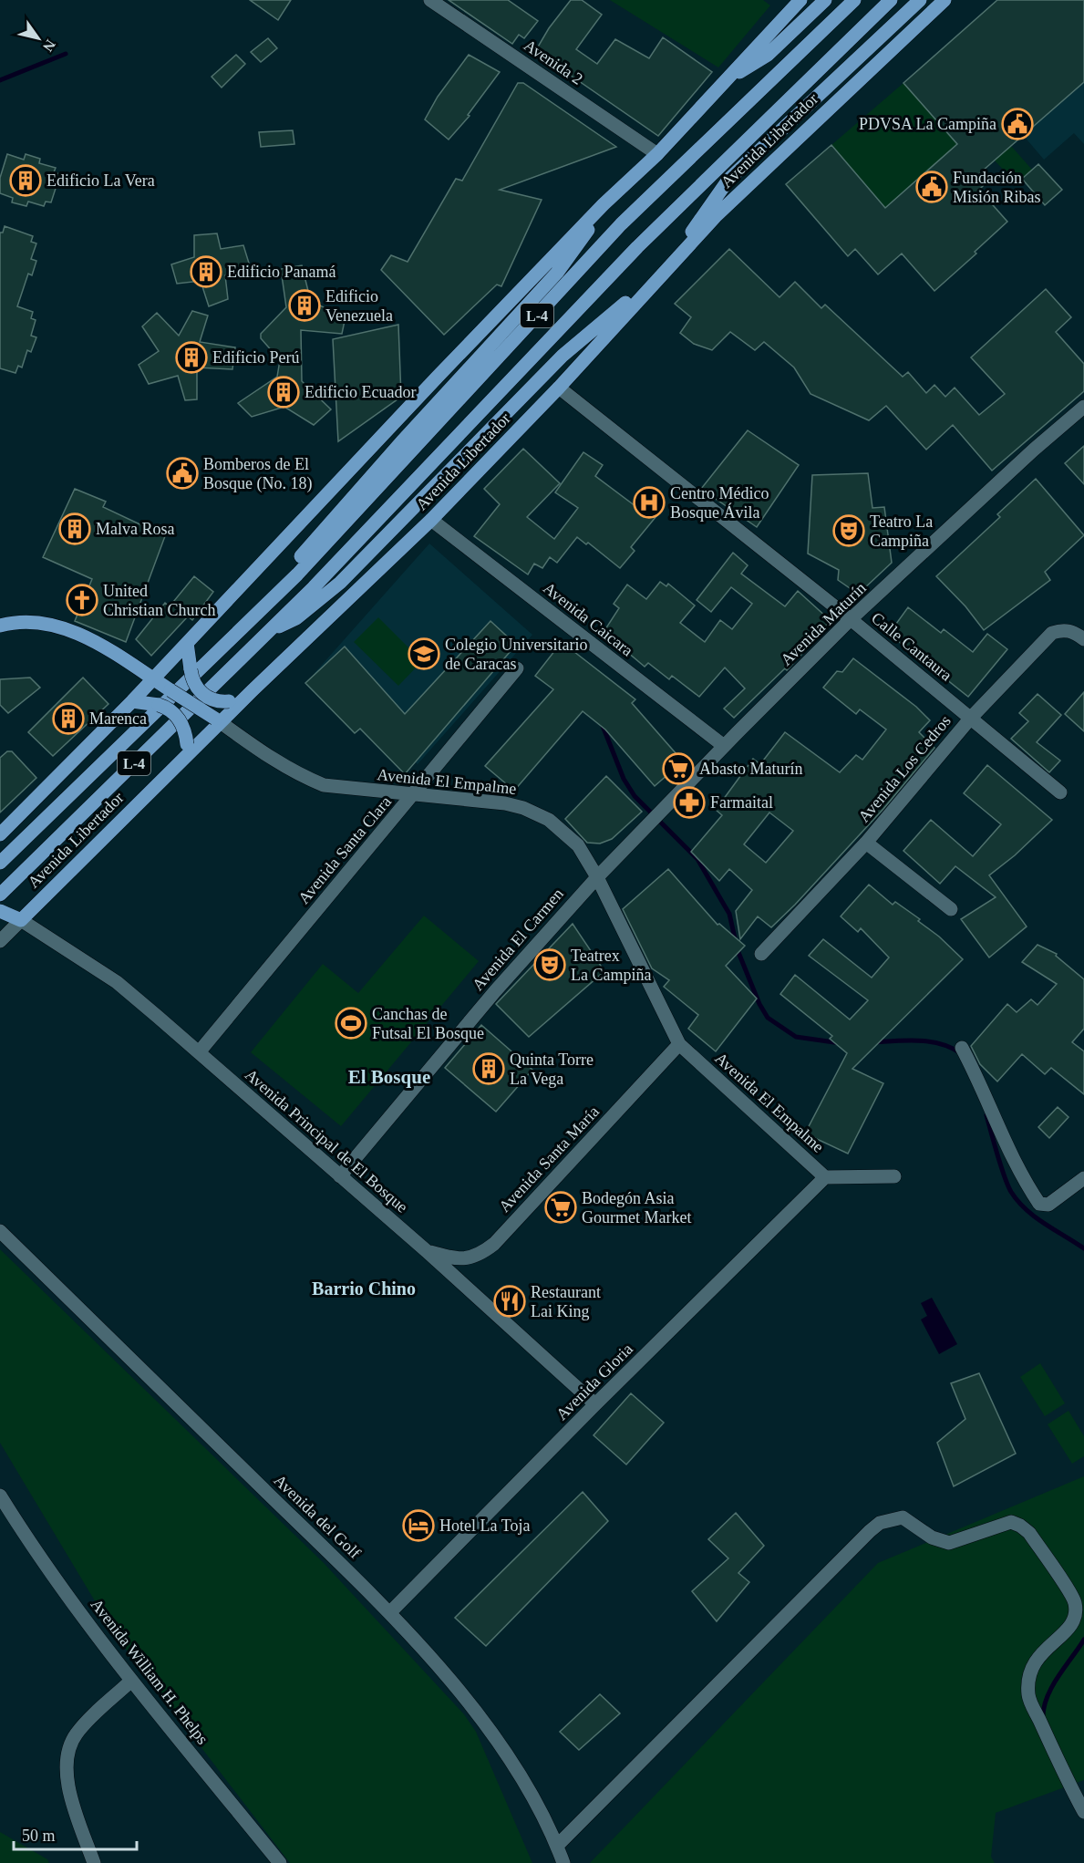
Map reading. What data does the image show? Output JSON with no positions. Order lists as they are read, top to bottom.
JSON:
{
  "streets": {
    "main road": ["Avenida Libertador", "L-4"],
    "street": [
      "Avenida 2",
      "Avenida Caicara",
      "Avenida Maturín",
      "Calle Cantaura",
      "Avenida Los Cedros",
      "Avenida El Empalme",
      "Avenida Santa Clara",
      "Avenida El Carmen",
      "Avenida Principal de El Bosque",
      "Avenida Santa María",
      "Avenida Gloria",
      "Avenida del Golf",
      "Avenida William H. Phelps"
    ]
  },
  "crossings": [
    ["Avenida 2", "L-4"],
    ["Avenida Libertador", "L-4"],
    ["Avenida Libertador", "Avenida Caicara"],
    ["Avenida Libertador", "Calle Cantaura"],
    ["Avenida Libertador", "Avenida El Empalme"],
    ["Avenida Libertador", "Avenida Principal de El Bosque"],
    ["Avenida Caicara", "Avenida Maturín"],
    ["Avenida Maturín", "Calle Cantaura"],
    ["Avenida Maturín", "Avenida El Empalme"],
    ["Avenida Maturín", "Avenida El Carmen"],
    ["Calle Cantaura", "Avenida Los Cedros"],
    ["Avenida El Empalme", "Avenida Santa Clara"],
    ["Avenida El Empalme", "Avenida El Carmen"],
    ["Avenida El Empalme", "Avenida Santa María"],
    ["Avenida El Empalme", "Avenida Gloria"],
    ["Avenida Santa Clara", "Avenida Principal de El Bosque"],
    ["Avenida El Carmen", "Avenida Principal de El Bosque"],
    ["Avenida Principal de El Bosque", "Avenida Santa María"],
    ["Avenida Principal de El Bosque", "Avenida Gloria"],
    ["Avenida Gloria", "Avenida del Golf"]
  ],
  "districts": ["El Bosque", "Barrio Chino"],
  "places": {
    "public building": ["PDVSA La Campiña", "Fundación Misión Ribas", "Bomberos de El Bosque (No. 18)"],
    "building": [
      "Edificio La Vera",
      "Edificio Panamá",
      "Edificio Venezuela",
      "Edificio Perú",
      "Edificio Ecuador",
      "Malva Rosa",
      "Marenca",
      "Quinta Torre La Vega"
    ],
    "hospital": ["Centro Médico Bosque Ávila"],
    "theatre": ["Teatro La Campiña", "Teatrex La Campiña"],
    "church": ["United Christian Church"],
    "school or university": ["Colegio Universitario de Caracas"],
    "supermarket": ["Abasto Maturín", "Bodegón Asia Gourmet Market"],
    "pharmacy": ["Farmaital"],
    "sports": ["Canchas de Futsal El Bosque"],
    "restaurant": ["Restaurant Lai King"],
    "hotel": ["Hotel La Toja"]
  },
  "scale_bar": "50 m",
  "north": "bottom right"
}
